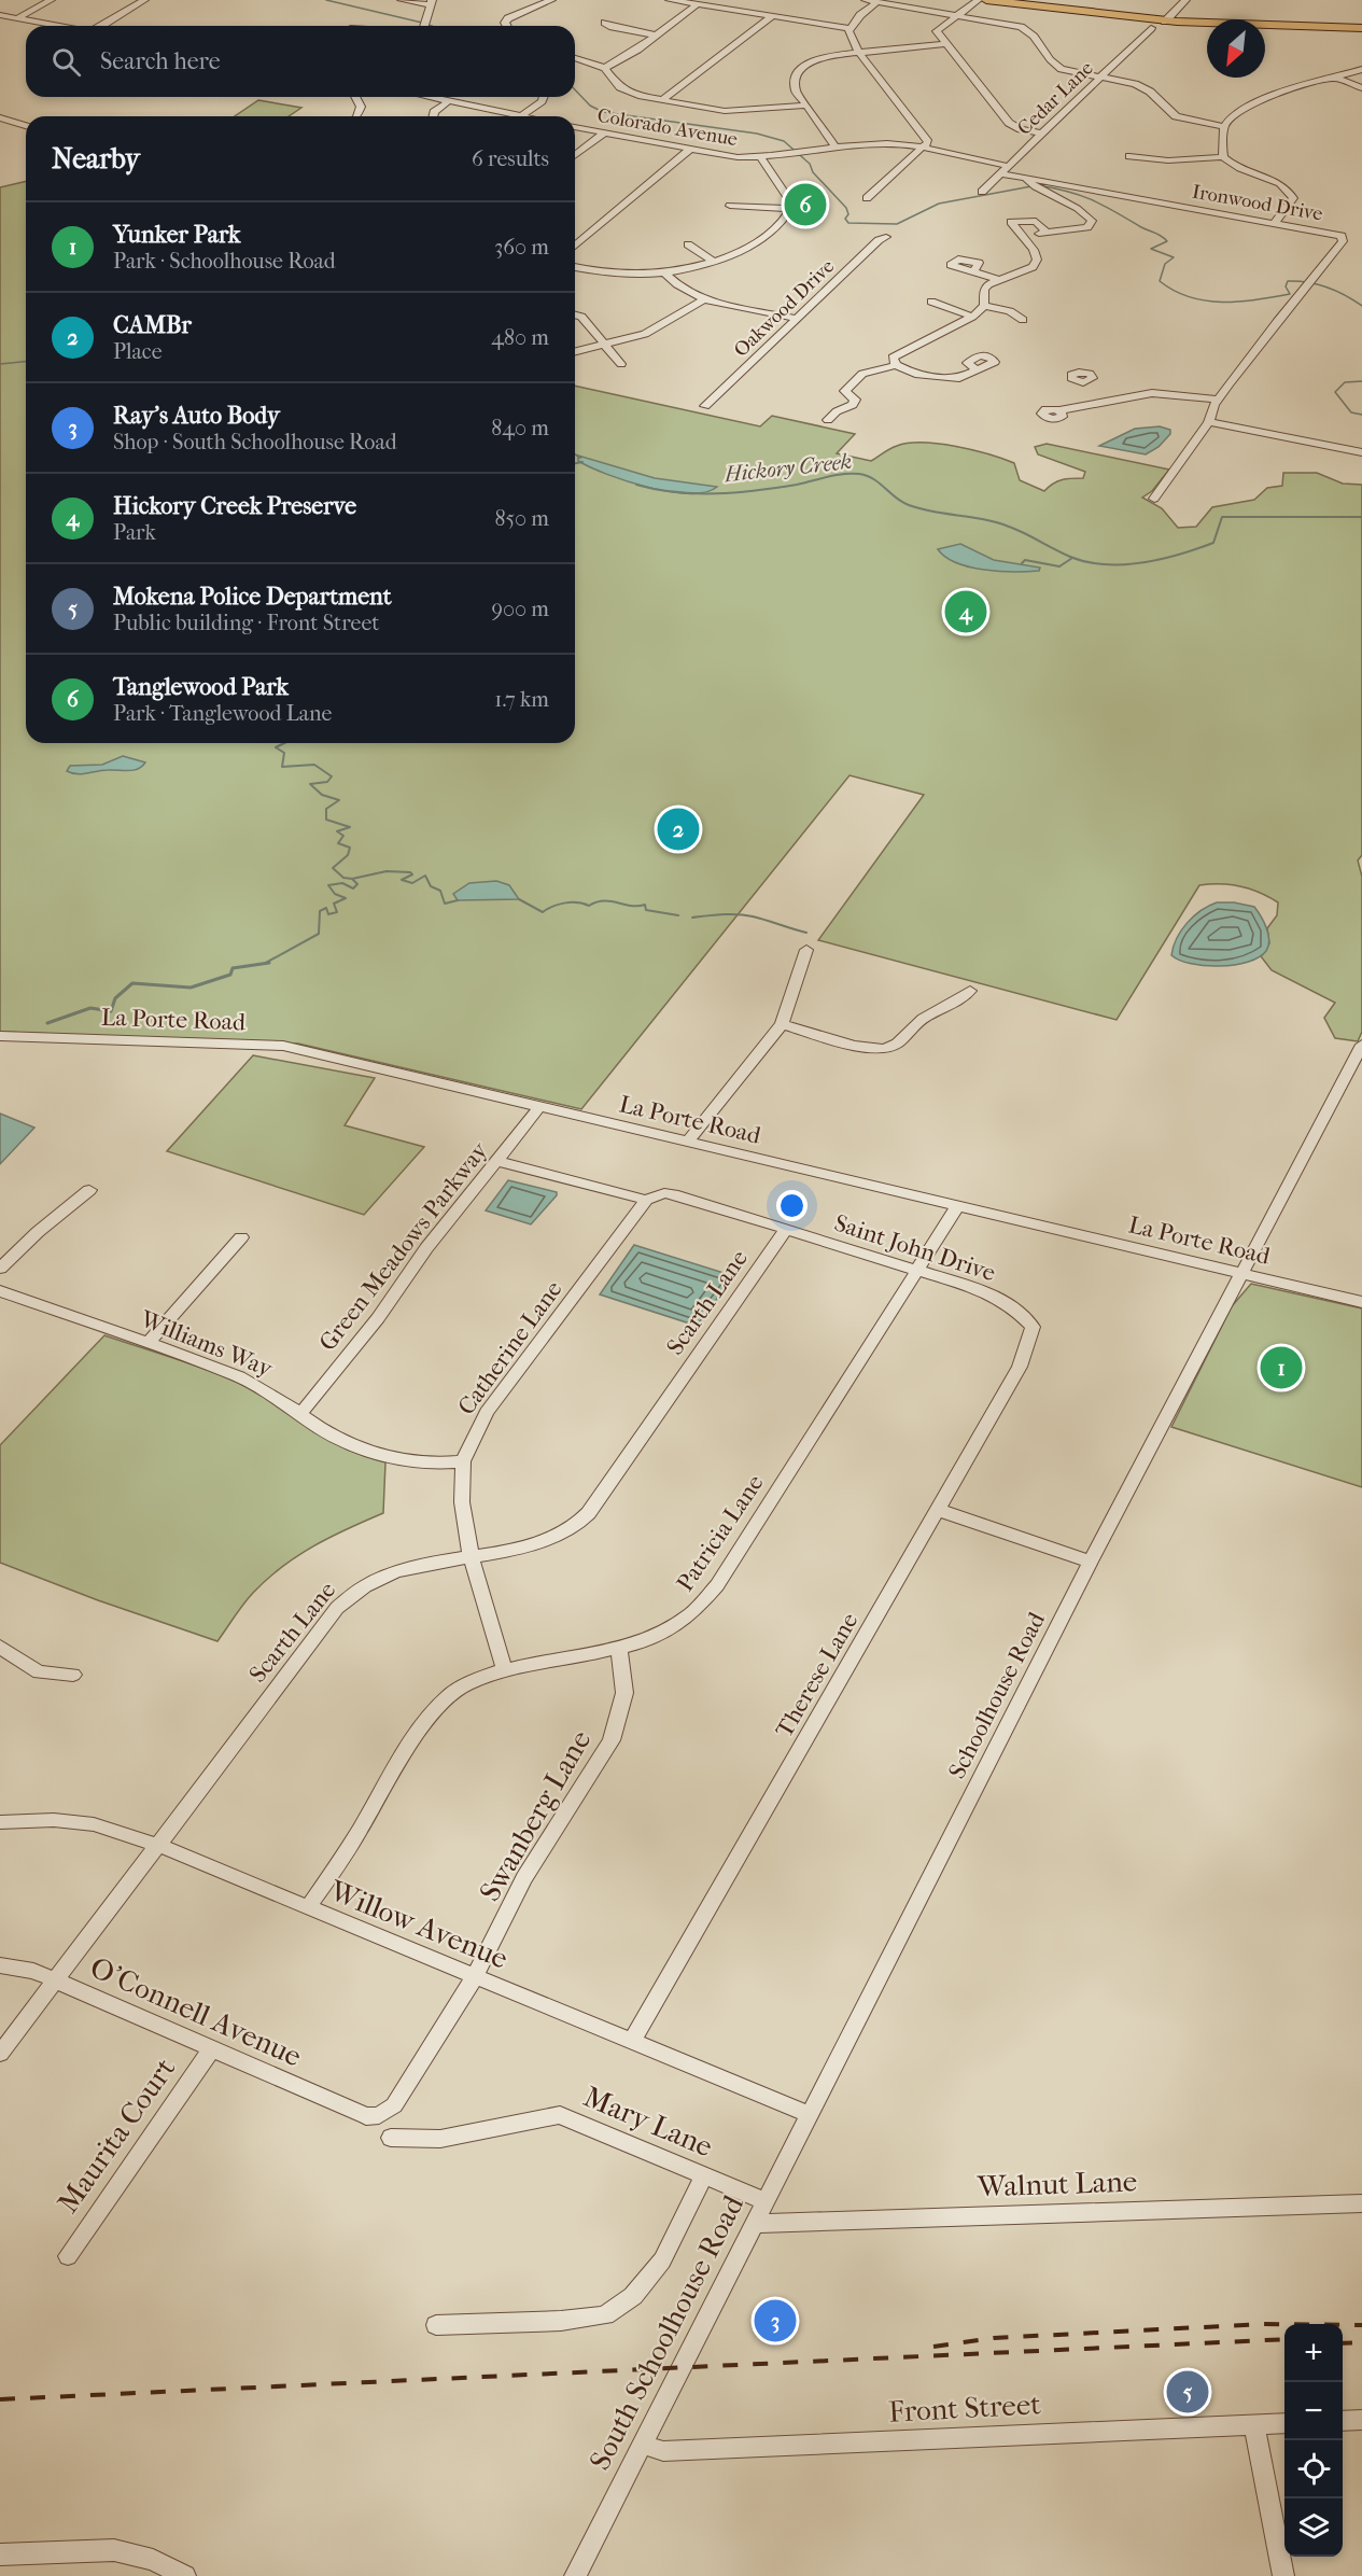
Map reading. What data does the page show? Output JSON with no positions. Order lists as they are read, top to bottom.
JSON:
{
  "streets": {
    "street": [
      "Cedar Lane",
      "Colorado Avenue",
      "Ironwood Drive",
      "Oakwood Drive",
      "La Porte Road",
      "Green Meadows Parkway",
      "Saint John Drive",
      "Scarth Lane",
      "Williams Way",
      "Catherine Lane",
      "Patricia Lane",
      "Therese Lane",
      "Schoolhouse Road",
      "Swanberg Lane",
      "Willow Avenue",
      "O'Connell Avenue",
      "Mary Lane",
      "Maurita Court",
      "Walnut Lane",
      "South Schoolhouse Road",
      "Front Street"
    ]
  },
  "crossings": [
    ["Cedar Lane", "Ironwood Drive"],
    ["Colorado Avenue", "Ironwood Drive"],
    ["La Porte Road", "Green Meadows Parkway"],
    ["La Porte Road", "Patricia Lane"],
    ["La Porte Road", "Schoolhouse Road"],
    ["Green Meadows Parkway", "Williams Way"],
    ["Saint John Drive", "Scarth Lane"],
    ["Saint John Drive", "Catherine Lane"],
    ["Saint John Drive", "Patricia Lane"],
    ["Saint John Drive", "Therese Lane"],
    ["Scarth Lane", "Catherine Lane"],
    ["Scarth Lane", "Willow Avenue"],
    ["Scarth Lane", "O'Connell Avenue"],
    ["Williams Way", "Catherine Lane"],
    ["Catherine Lane", "Patricia Lane"],
    ["Patricia Lane", "Swanberg Lane"],
    ["Patricia Lane", "Willow Avenue"],
    ["Therese Lane", "Willow Avenue"],
    ["Schoolhouse Road", "Willow Avenue"],
    ["Schoolhouse Road", "South Schoolhouse Road"],
    ["Swanberg Lane", "Willow Avenue"],
    ["Swanberg Lane", "O'Connell Avenue"],
    ["Willow Avenue", "South Schoolhouse Road"],
    ["O'Connell Avenue", "Maurita Court"],
    ["Mary Lane", "South Schoolhouse Road"],
    ["Walnut Lane", "South Schoolhouse Road"],
    ["South Schoolhouse Road", "Front Street"]
  ],
  "water": ["Hickory Creek"],
  "north": "bottom left",
  "page": {
    "search": "Search here",
    "heading": ["Nearby", "6 results"],
    "pins": [
      "6",
      "4",
      "2",
      "1",
      "3",
      "5"
    ],
    "list": [
      {
        "mark": "1",
        "name": "Yunker Park",
        "note": "Park · Schoolhouse Road",
        "value": "360 m"
      },
      {
        "mark": "2",
        "name": "CAMBr",
        "note": "Place",
        "value": "480 m"
      },
      {
        "mark": "3",
        "name": "Ray's Auto Body",
        "note": "Shop · South Schoolhouse Road",
        "value": "840 m"
      },
      {
        "mark": "4",
        "name": "Hickory Creek Preserve",
        "note": "Park",
        "value": "850 m"
      },
      {
        "mark": "5",
        "name": "Mokena Police Department",
        "note": "Public building · Front Street",
        "value": "900 m"
      },
      {
        "mark": "6",
        "name": "Tanglewood Park",
        "note": "Park · Tanglewood Lane",
        "value": "1.7 km"
      }
    ],
    "map_buttons": ["+", "−"]
  }
}
